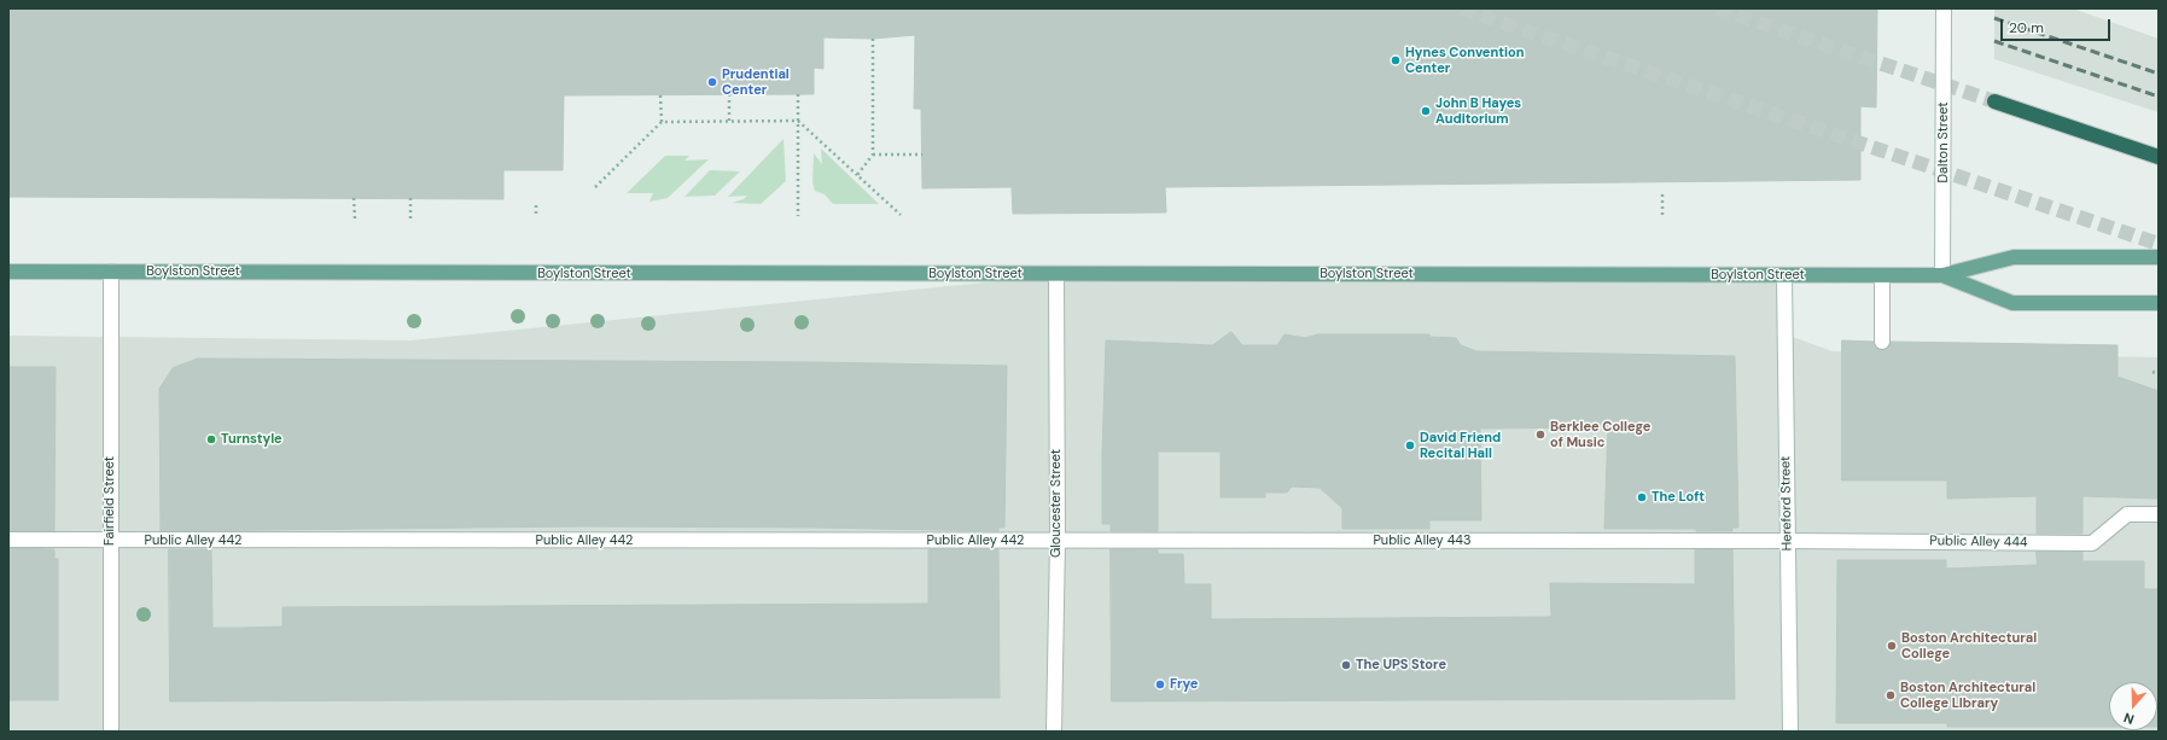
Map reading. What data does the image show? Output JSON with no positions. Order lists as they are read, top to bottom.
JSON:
{
  "streets": {
    "main road": ["Boylston Street"],
    "street": [
      "Dalton Street",
      "Fairfield Street",
      "Gloucester Street",
      "Hereford Street",
      "Public Alley 442",
      "Public Alley 443",
      "Public Alley 444"
    ]
  },
  "crossings": [
    ["Dalton Street", "Boylston Street"],
    ["Boylston Street", "Fairfield Street"],
    ["Boylston Street", "Gloucester Street"],
    ["Boylston Street", "Hereford Street"],
    ["Fairfield Street", "Public Alley 442"],
    ["Gloucester Street", "Public Alley 442"],
    ["Gloucester Street", "Public Alley 443"],
    ["Hereford Street", "Public Alley 443"],
    ["Hereford Street", "Public Alley 444"],
    ["Public Alley 442", "Public Alley 443"],
    ["Public Alley 443", "Public Alley 444"]
  ],
  "places": [
    "Hynes Convention Center",
    "Prudential Center",
    "John B Hayes Auditorium",
    "Berklee College of Music",
    "Turnstyle",
    "David Friend Recital Hall",
    "The Loft",
    "Boston Architectural College",
    "The UPS Store",
    "Frye",
    "Boston Architectural College LIbrary"
  ],
  "scale_bar": "20 m",
  "north": "bottom"
}
